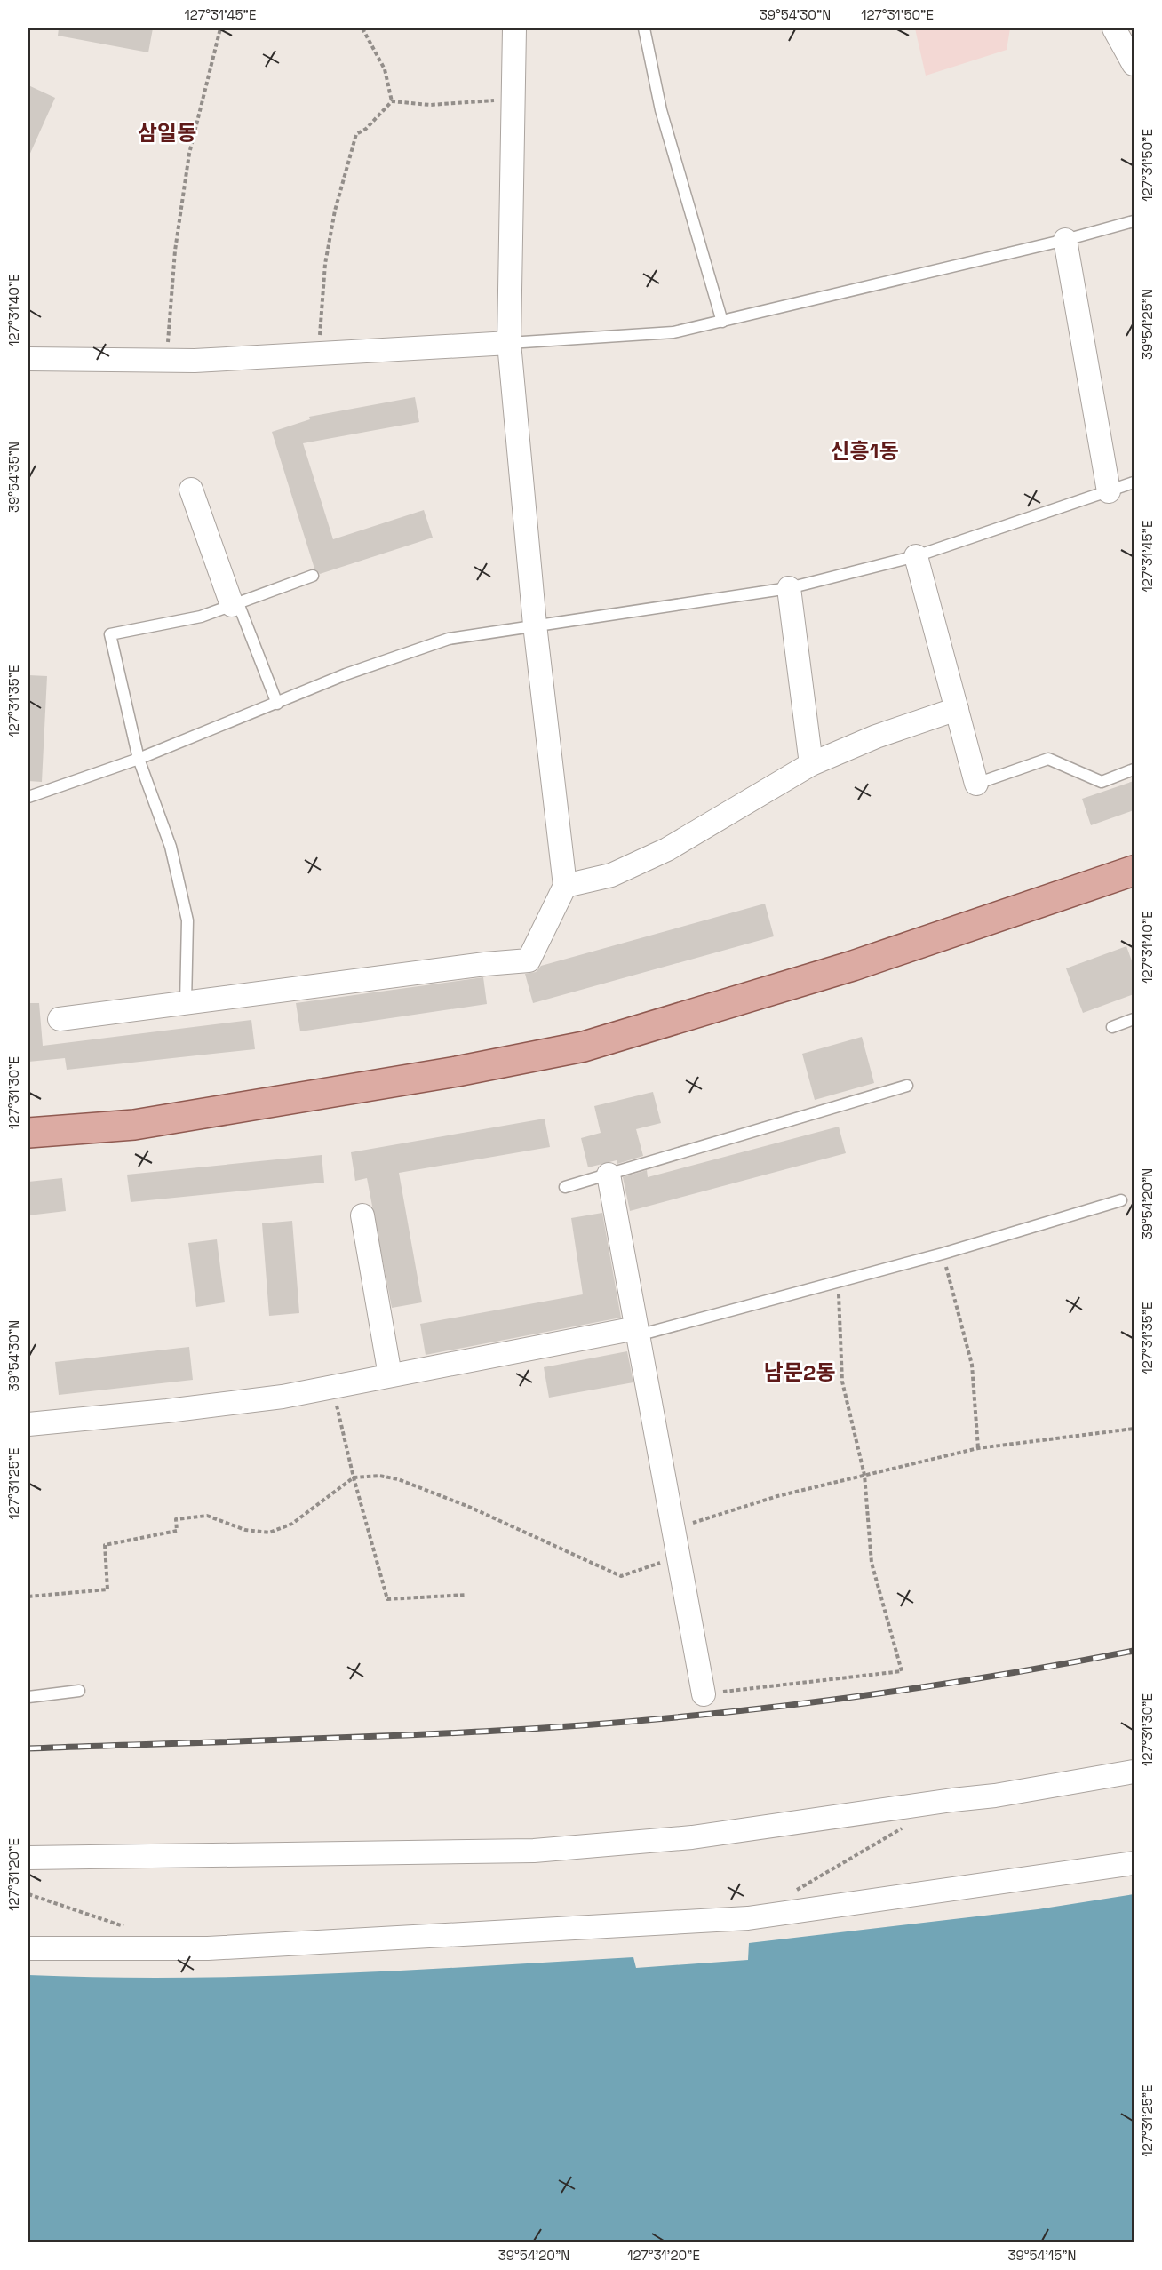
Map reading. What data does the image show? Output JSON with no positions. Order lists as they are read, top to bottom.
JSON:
{
  "districts": ["삼일동", "신흥1동", "남문2동"],
  "coordinates": [
    "127°31'45\"E",
    "39°54'30\"N",
    "127°31'50\"E",
    "127°31'40\"E",
    "39°54'25\"N",
    "39°54'35\"N",
    "127°31'35\"E",
    "127°31'30\"E",
    "39°54'20\"N",
    "127°31'25\"E",
    "127°31'20\"E",
    "39°54'15\"N"
  ]
}
